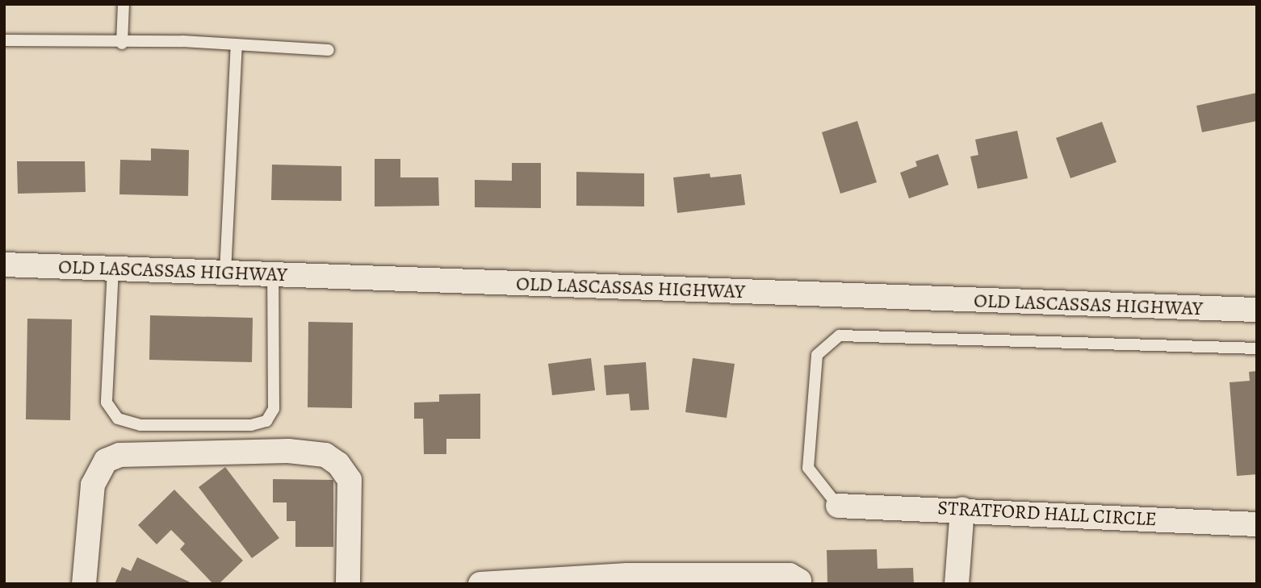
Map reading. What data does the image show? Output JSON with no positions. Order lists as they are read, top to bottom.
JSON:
{
  "streets": {
    "street": ["OLD LASCASSAS HIGHWAY", "STRATFORD HALL CIRCLE"]
  }
}
